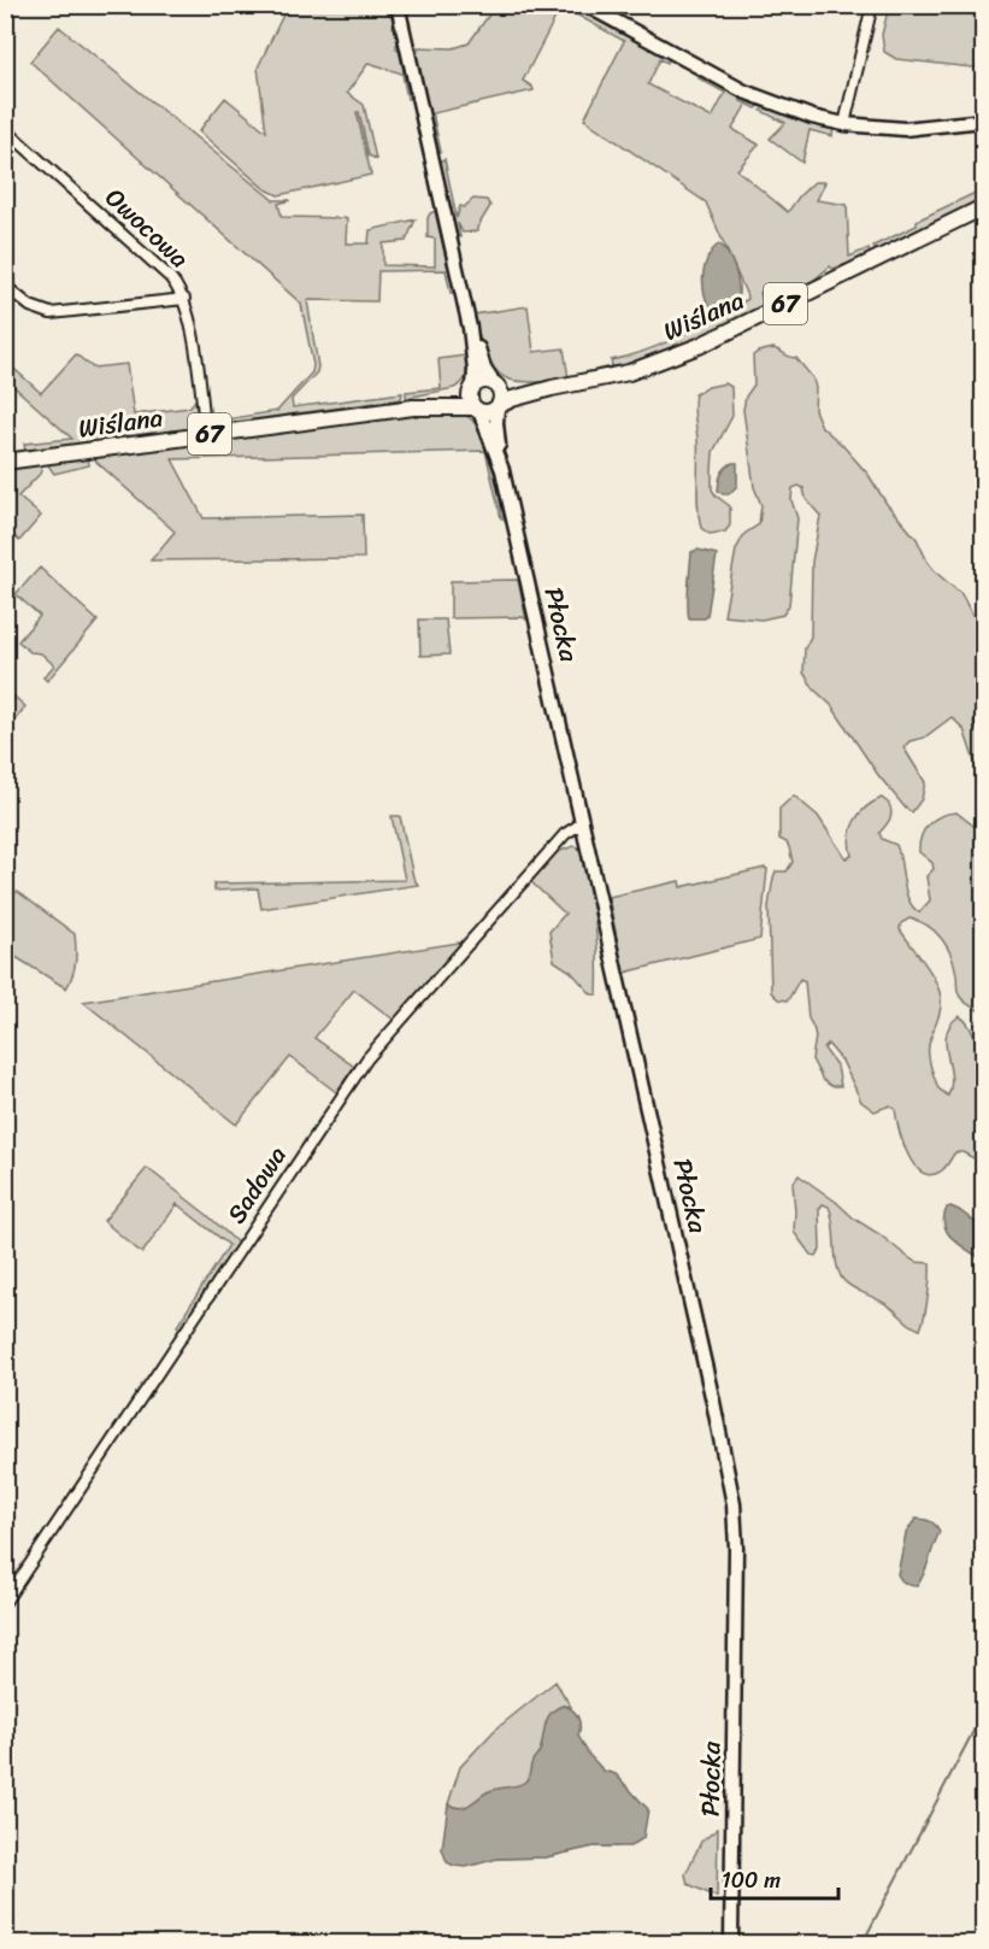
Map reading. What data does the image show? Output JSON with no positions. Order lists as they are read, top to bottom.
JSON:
{
  "streets": {
    "main road": ["67", "Wiślana", "Płocka"],
    "street": ["Owocowa", "Sadowa"]
  },
  "crossings": [
    ["Owocowa", "Wiślana"],
    ["67", "Wiślana"],
    ["67", "Płocka"],
    ["Wiślana", "Płocka"],
    ["Płocka", "Sadowa"]
  ],
  "scale_bar": "100 m"
}
